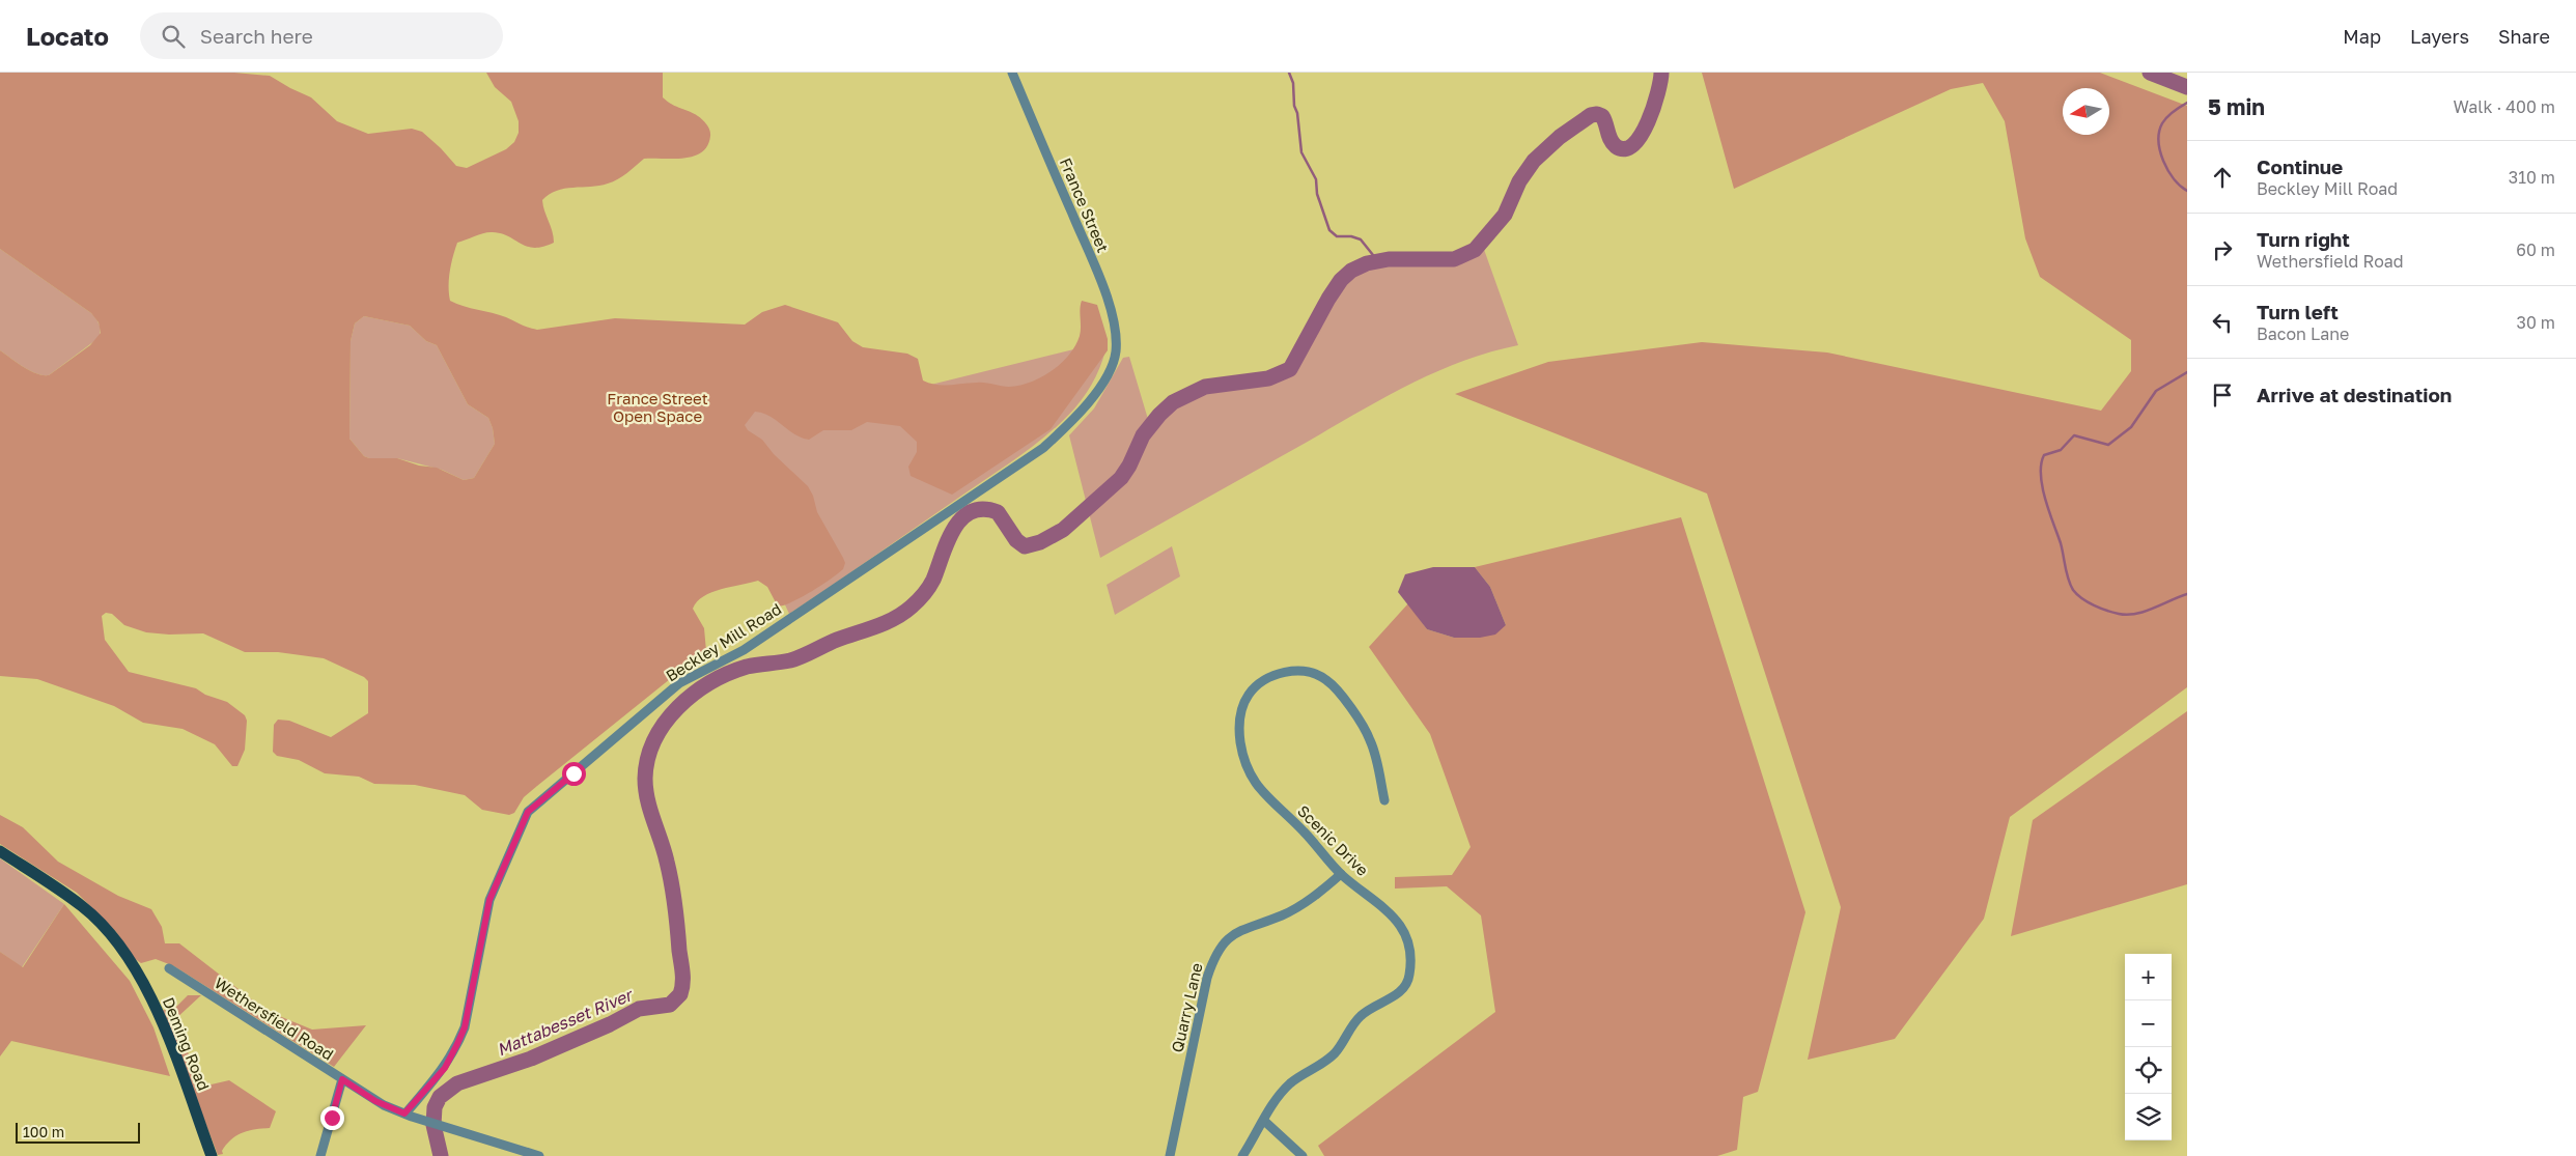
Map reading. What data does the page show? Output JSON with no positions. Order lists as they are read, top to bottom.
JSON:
{
  "streets": {
    "main road": ["Deming Road"],
    "street": [
      "France Street",
      "Beckley Mill Road",
      "Scenic Drive",
      "Quarry Lane",
      "Wethersfield Road"
    ]
  },
  "crossings": [
    ["France Street", "Beckley Mill Road"],
    ["Beckley Mill Road", "Wethersfield Road"],
    ["Scenic Drive", "Quarry Lane"]
  ],
  "water": ["Mattabesset River"],
  "parks": ["France Street Open Space"],
  "scale_bar": "100 m",
  "north": "left",
  "page": {
    "header": "Locato",
    "search": "Search here",
    "nav": ["Map", "Layers", "Share"],
    "heading": ["5 min", "Walk · 400 m"],
    "list": [
      ["Continue", "Beckley Mill Road", "310 m"],
      ["Turn right", "Wethersfield Road", "60 m"],
      ["Turn left", "Bacon Lane", "30 m"],
      "Arrive at destination"
    ],
    "map_buttons": ["+", "−"],
    "scale": "100 m"
  }
}
